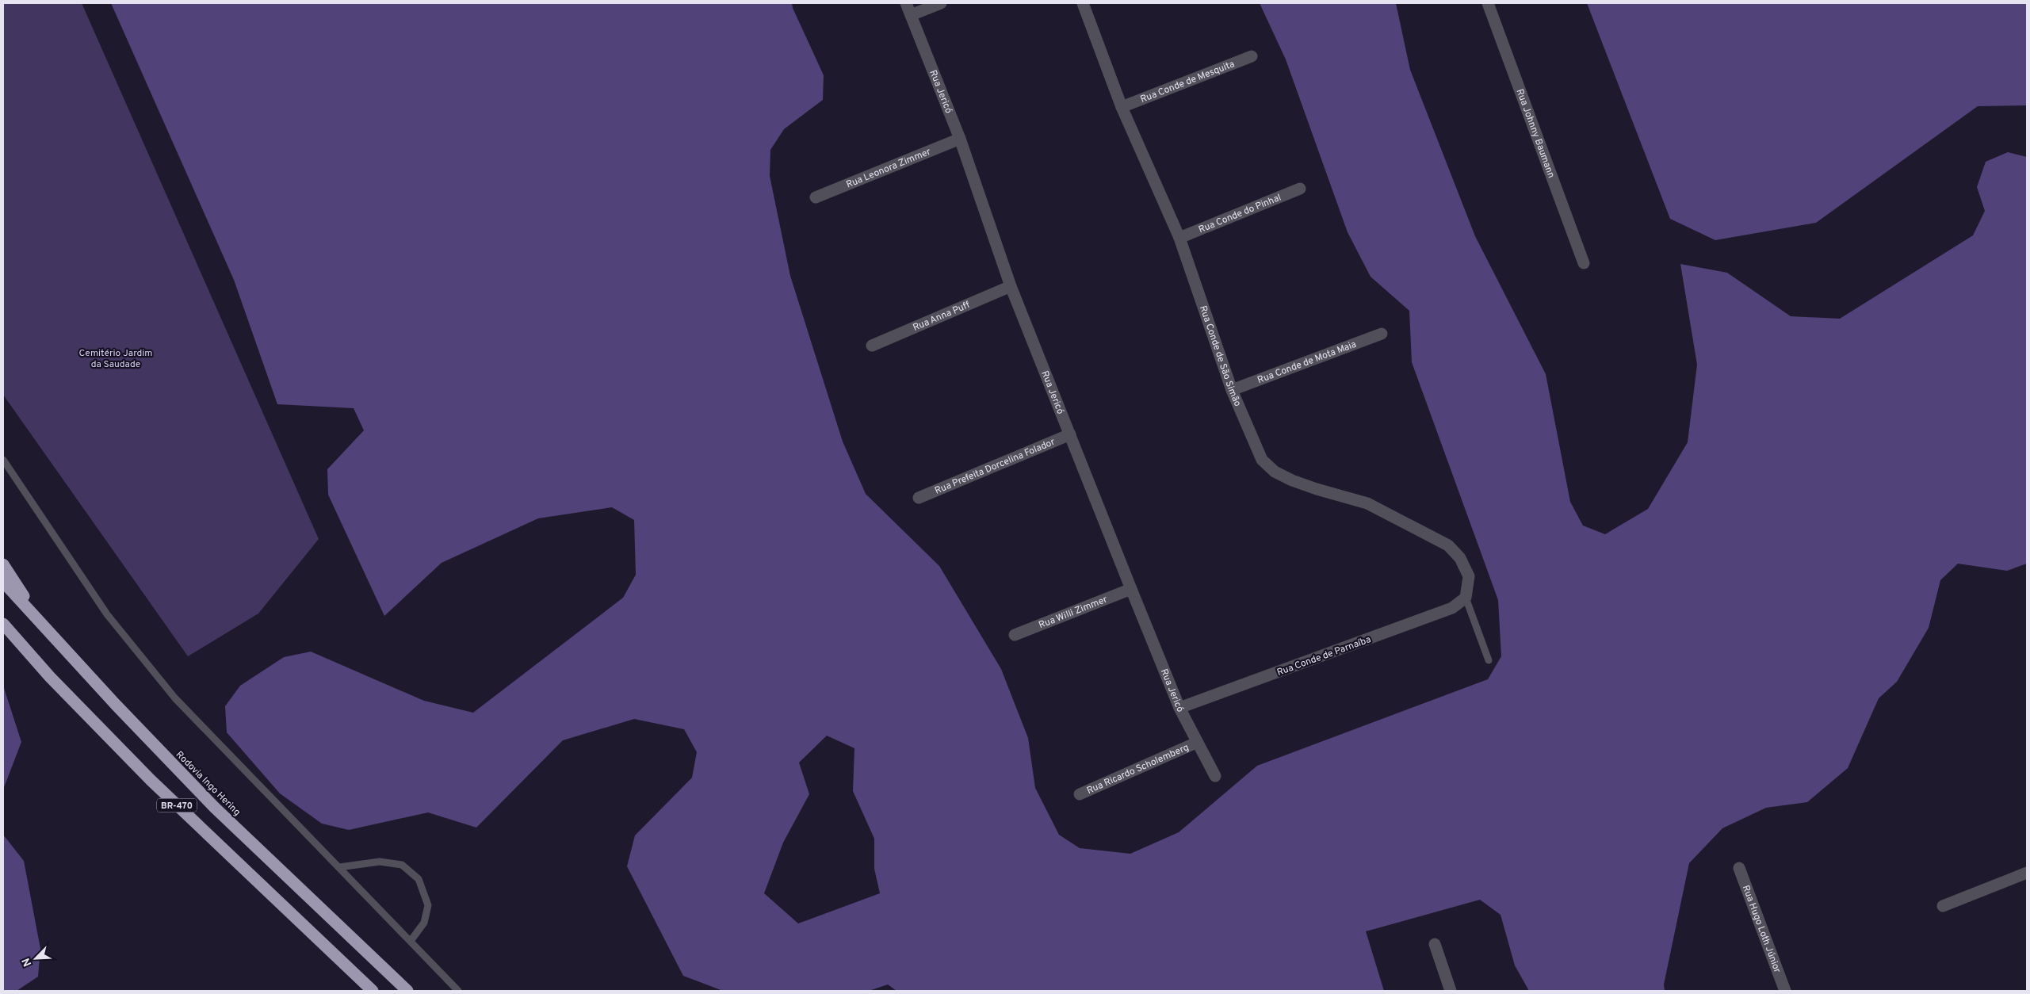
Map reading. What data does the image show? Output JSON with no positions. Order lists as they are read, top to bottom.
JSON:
{
  "streets": {
    "highway": ["Rodovia Ingo Hering", "BR-470"],
    "street": [
      "Rua Conde de Mesquita",
      "Rua Jericó",
      "Rua Johnny Baumann",
      "Rua Leonora Zimmer",
      "Rua Conde do Pinhal",
      "Rua Anna Puff",
      "Rua Conde de São Simão",
      "Rua Conde de Mota Maia",
      "Rua Prefeita Dorcelina Folador",
      "Rua Willi Zimmer",
      "Rua Conde de Parnaíba",
      "Rua Ricardo Scholemberg",
      "Rua Hugo Loth Júnior"
    ]
  },
  "crossings": [
    ["Rua Conde de Mesquita", "Rua Conde de São Simão"],
    ["Rua Jericó", "Rua Leonora Zimmer"],
    ["Rua Jericó", "Rua Anna Puff"],
    ["Rua Jericó", "Rua Prefeita Dorcelina Folador"],
    ["Rua Jericó", "Rua Willi Zimmer"],
    ["Rua Jericó", "Rua Conde de Parnaíba"],
    ["Rua Jericó", "Rua Ricardo Scholemberg"],
    ["Rua Conde do Pinhal", "Rua Conde de São Simão"],
    ["Rua Conde de São Simão", "Rua Conde de Mota Maia"],
    ["Rua Conde de São Simão", "Rua Conde de Parnaíba"]
  ],
  "parks": ["Cemitério Jardim da Saudade"],
  "north": "bottom left"
}
